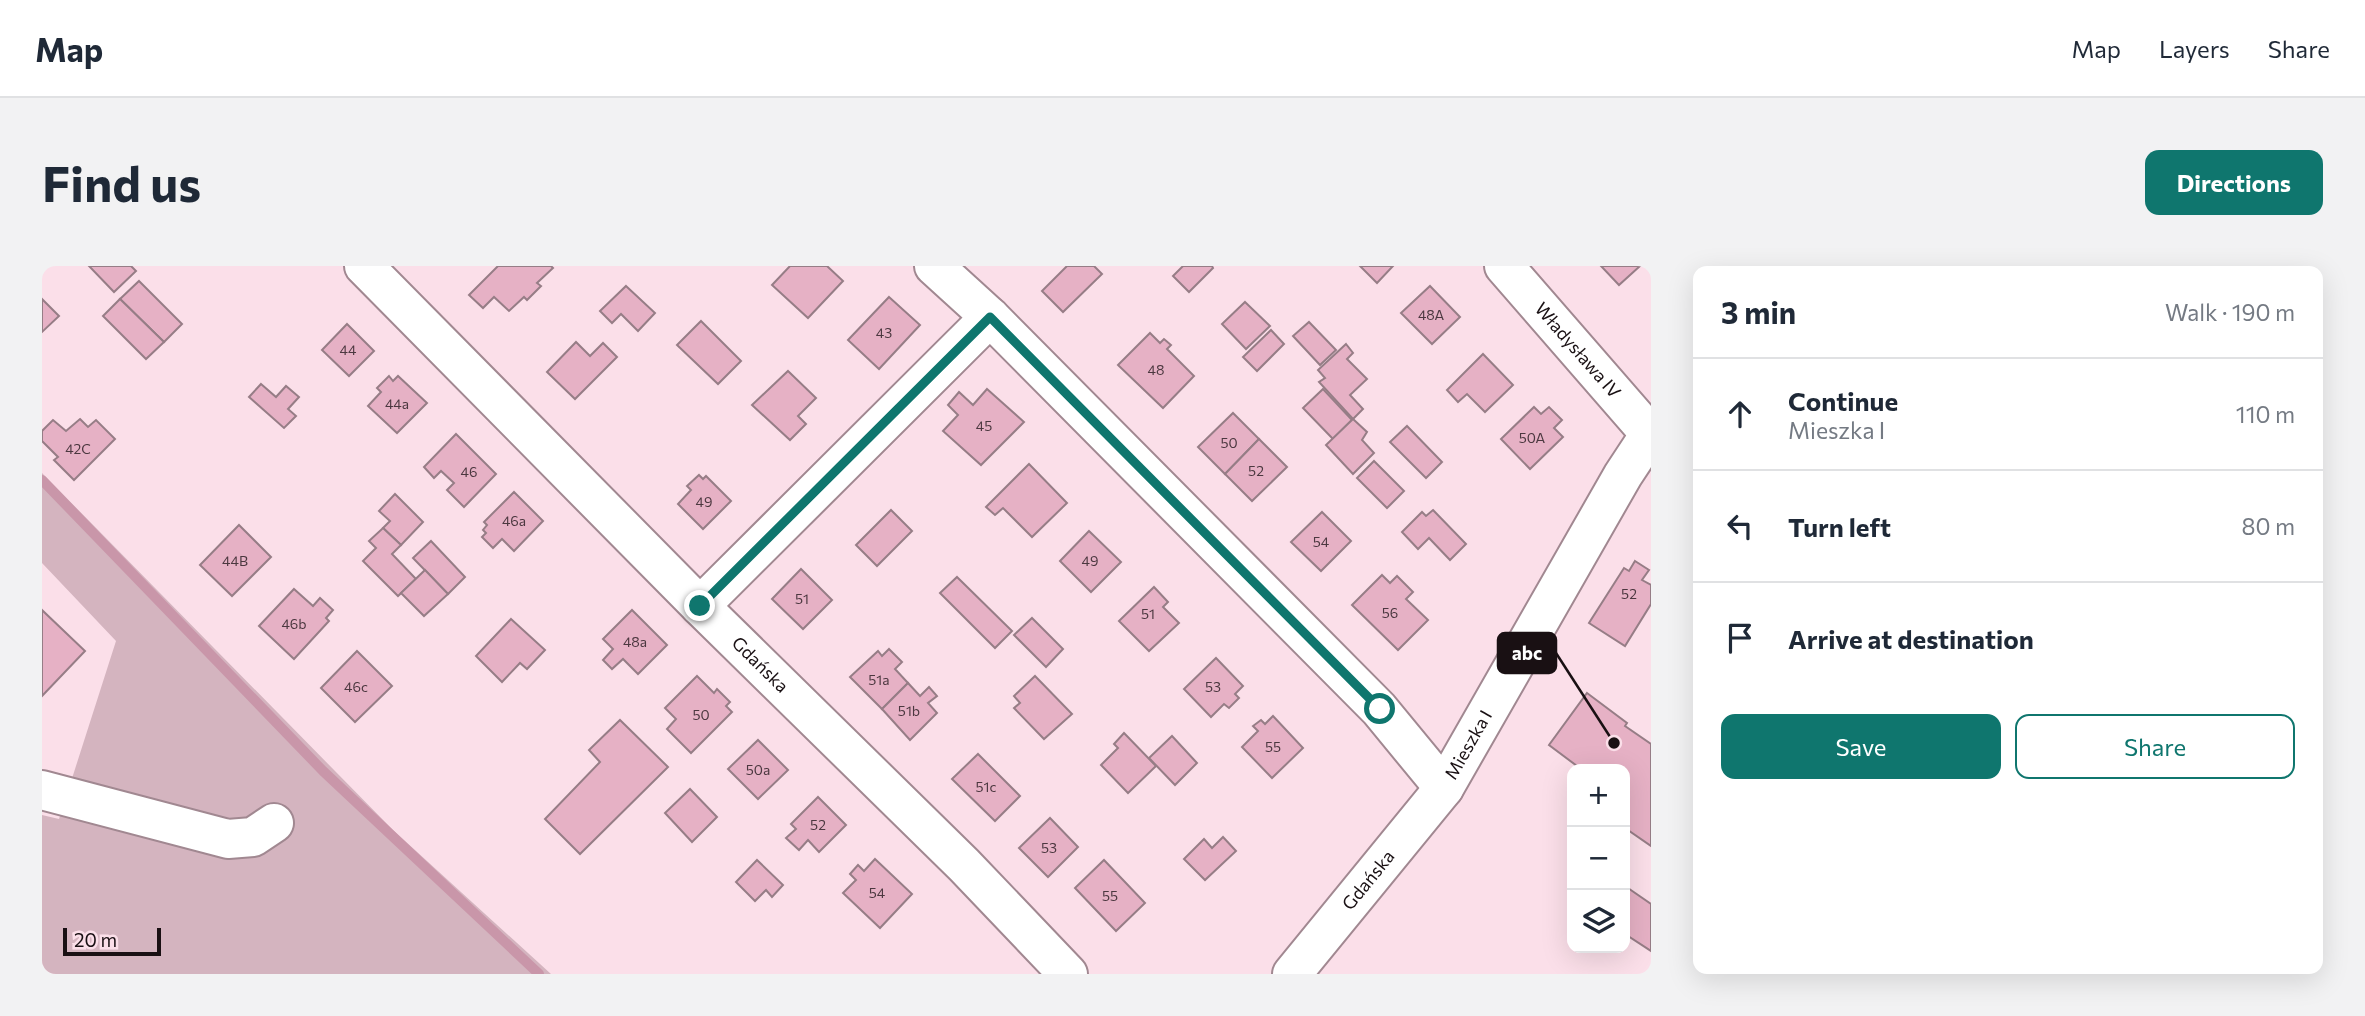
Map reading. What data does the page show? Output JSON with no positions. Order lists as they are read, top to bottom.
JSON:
{
  "streets": {
    "street": ["Władysława IV", "Gdańska", "Mieszka I"]
  },
  "crossings": [
    ["Władysława IV", "Mieszka I"],
    ["Gdańska", "Mieszka I"]
  ],
  "places": ["abc"],
  "house_numbers": [
    "48A",
    "43",
    "44",
    "48",
    "44a",
    "45",
    "50A",
    "50",
    "42C",
    "52",
    "46",
    "49",
    "46a",
    "54",
    "44B",
    "49",
    "52",
    "51",
    "56",
    "51",
    "46b",
    "48a",
    "51a",
    "46c",
    "53",
    "51b",
    "50",
    "55",
    "50a",
    "51c",
    "52",
    "53",
    "54",
    "55"
  ],
  "scale_bar": "20 m",
  "page": {
    "header": "Map",
    "nav": ["Map", "Layers", "Share"],
    "buttons": [
      "Directions",
      ["Save", "Share"]
    ],
    "title": "Find us",
    "heading": ["3 min", "Walk · 190 m"],
    "list": [
      ["Continue", "Mieszka I", "110 m"],
      ["Turn left", "80 m"],
      "Arrive at destination"
    ],
    "map_buttons": ["+", "−"],
    "scale": "20 m"
  }
}
